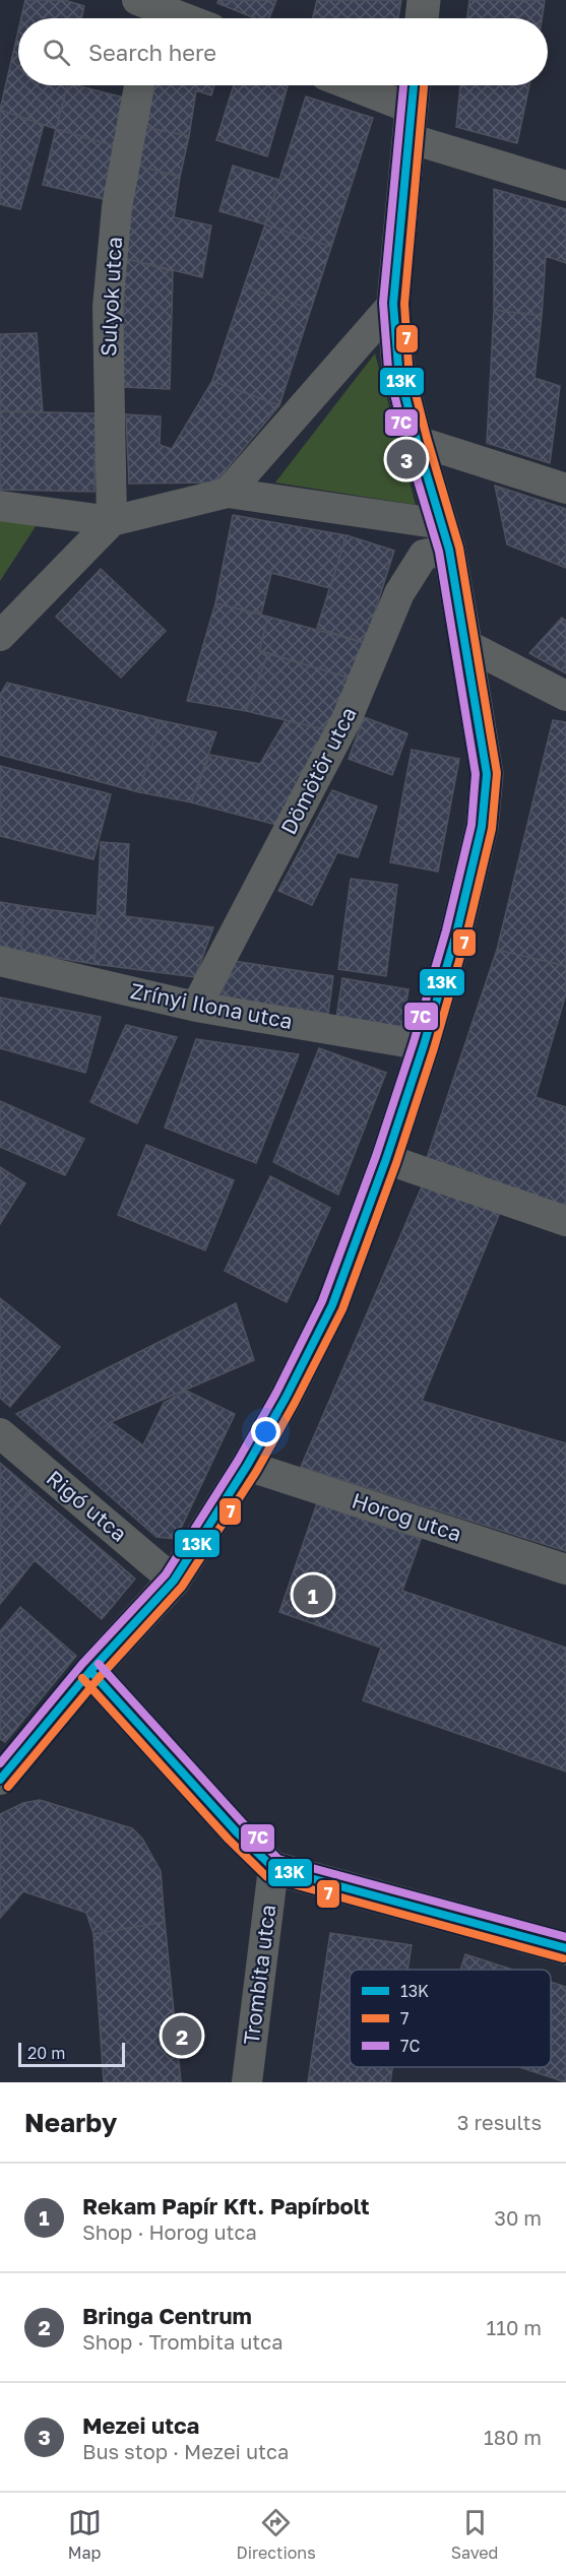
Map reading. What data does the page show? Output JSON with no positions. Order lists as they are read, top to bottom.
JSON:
{
  "streets": {
    "street": [
      "Sulyok utca",
      "Dömötör utca",
      "Zrínyi Ilona utca",
      "Rigó utca",
      "Horog utca",
      "Trombita utca"
    ]
  },
  "crossings": [
    ["Dömötör utca", "Zrínyi Ilona utca"]
  ],
  "lines": ["transit line 13K", "transit line 7", "transit line 7C"],
  "legend": ["13K", "7", "7C"],
  "scale_bar": "20 m",
  "page": {
    "search": "Search here",
    "pins": ["3", "1", "2"],
    "scale": "20 m",
    "heading": ["Nearby", "3 results"],
    "list": [
      {
        "mark": "1",
        "name": "Rekam Papír Kft. Papírbolt",
        "note": "Shop · Horog utca",
        "value": "30 m"
      },
      {
        "mark": "2",
        "name": "Bringa Centrum",
        "note": "Shop · Trombita utca",
        "value": "110 m"
      },
      {
        "mark": "3",
        "name": "Mezei utca",
        "note": "Bus stop · Mezei utca",
        "value": "180 m"
      }
    ],
    "nav": ["Map", "Directions", "Saved"]
  }
}
